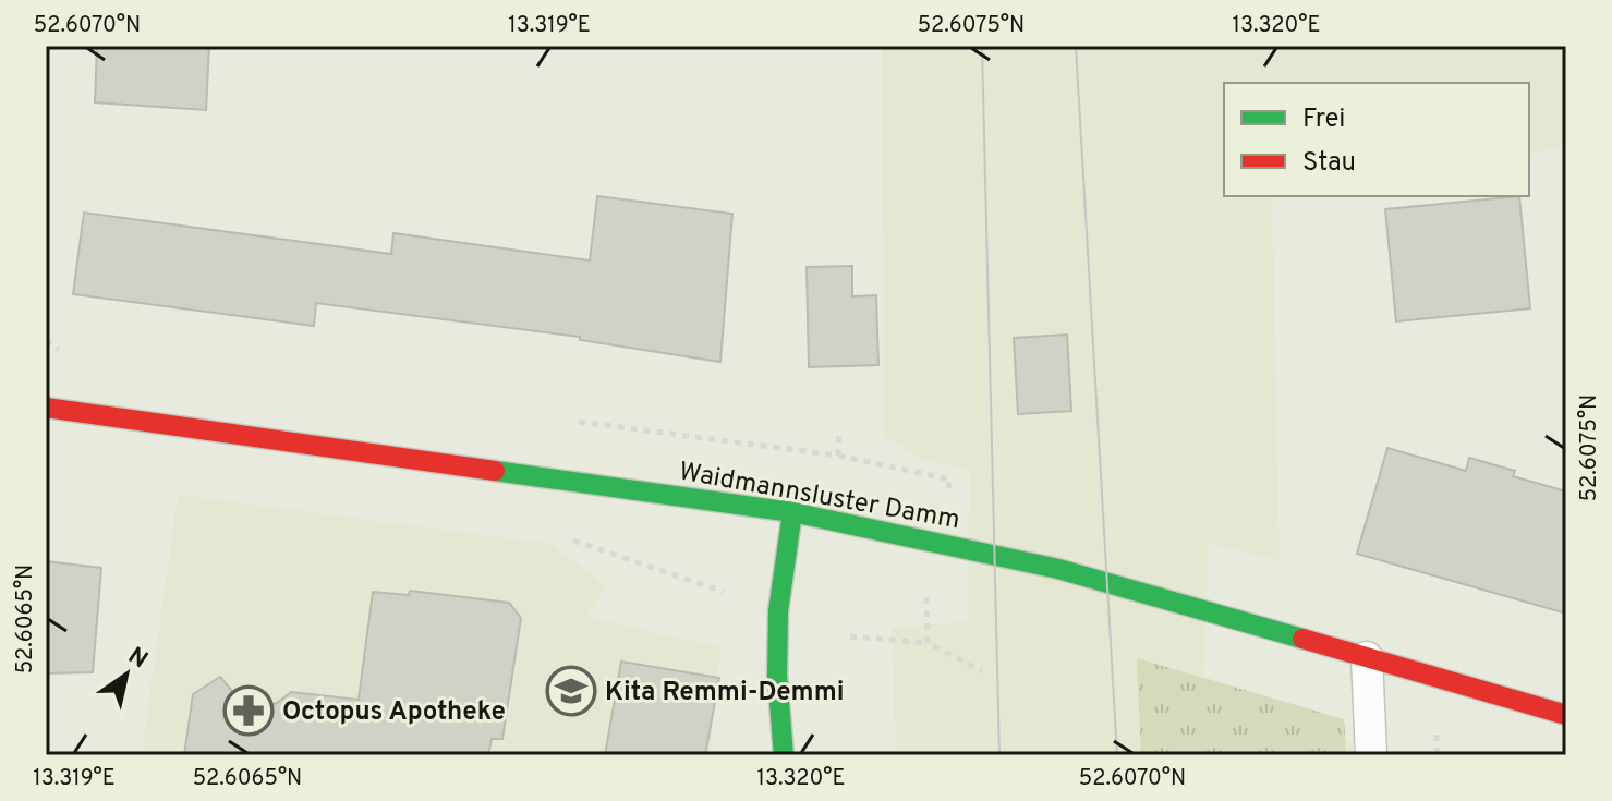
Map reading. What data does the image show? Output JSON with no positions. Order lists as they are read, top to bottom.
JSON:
{
  "streets": {
    "main road": ["Waidmannsluster Damm"]
  },
  "places": {
    "school or university": ["Kita Remmi-Demmi"],
    "pharmacy": ["Octopus Apotheke"]
  },
  "legend": ["Frei", "Stau"],
  "north": "top right",
  "coordinates": [
    "52.6070°N",
    "13.319°E",
    "52.6075°N",
    "13.320°E",
    "52.6065°N"
  ]
}
